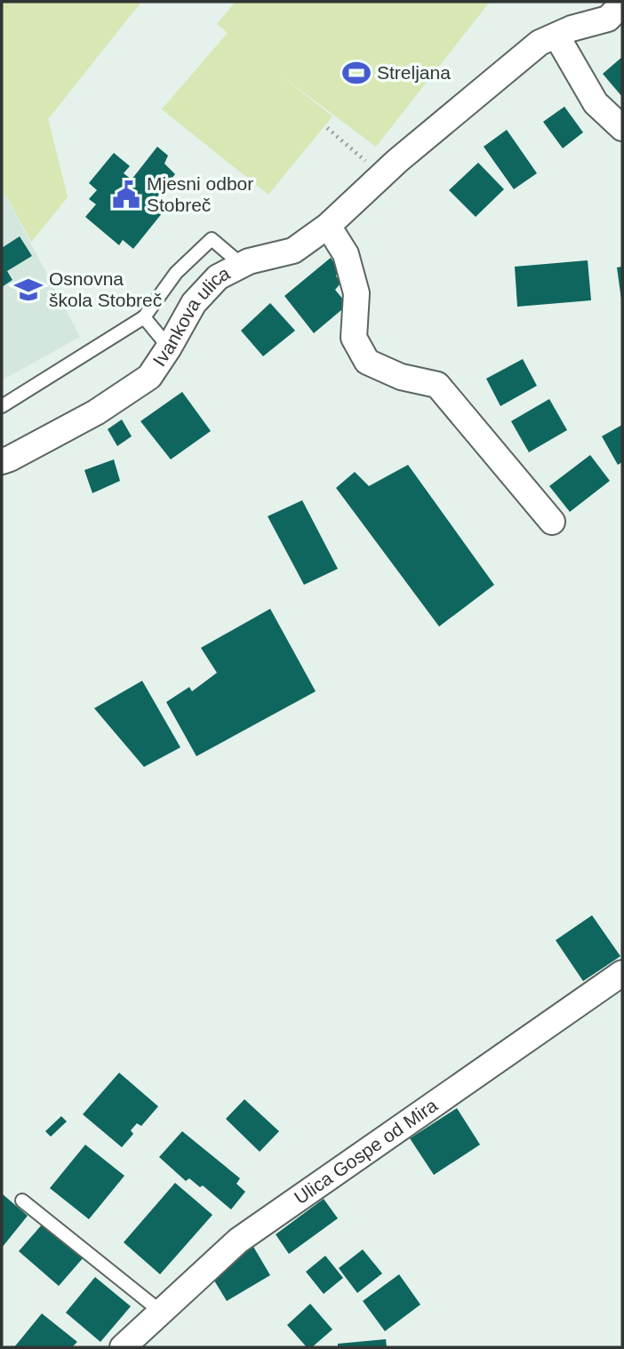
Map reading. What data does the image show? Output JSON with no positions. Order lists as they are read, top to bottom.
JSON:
{
  "streets": {
    "street": ["Ivankova ulica", "Ulica Gospe od Mira"]
  },
  "places": {
    "sports": ["Streljana"],
    "public building": ["Mjesni odbor Stobreč"],
    "school or university": ["Osnovna škola Stobreč"]
  }
}
